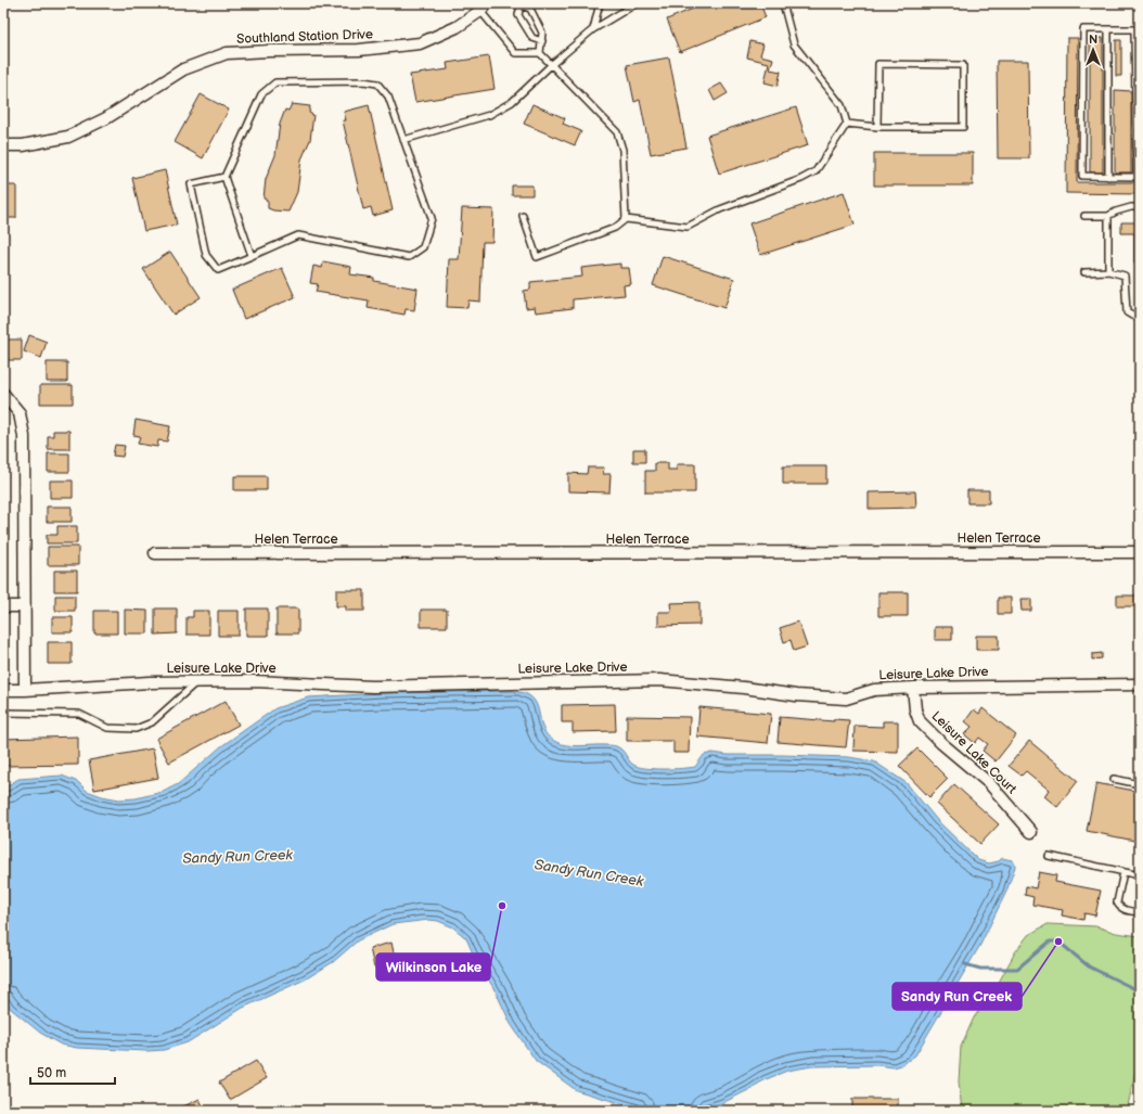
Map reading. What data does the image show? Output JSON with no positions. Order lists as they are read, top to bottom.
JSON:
{
  "streets": {
    "street": [
      "Southland Station Drive",
      "Helen Terrace",
      "Leisure Lake Drive",
      "Leisure Lake Court"
    ]
  },
  "crossings": [
    ["Leisure Lake Drive", "Leisure Lake Court"]
  ],
  "water": ["Sandy Run Creek"],
  "places": ["Wilkinson Lake", "Sandy Run Creek"],
  "scale_bar": "50 m",
  "north": "top"
}
